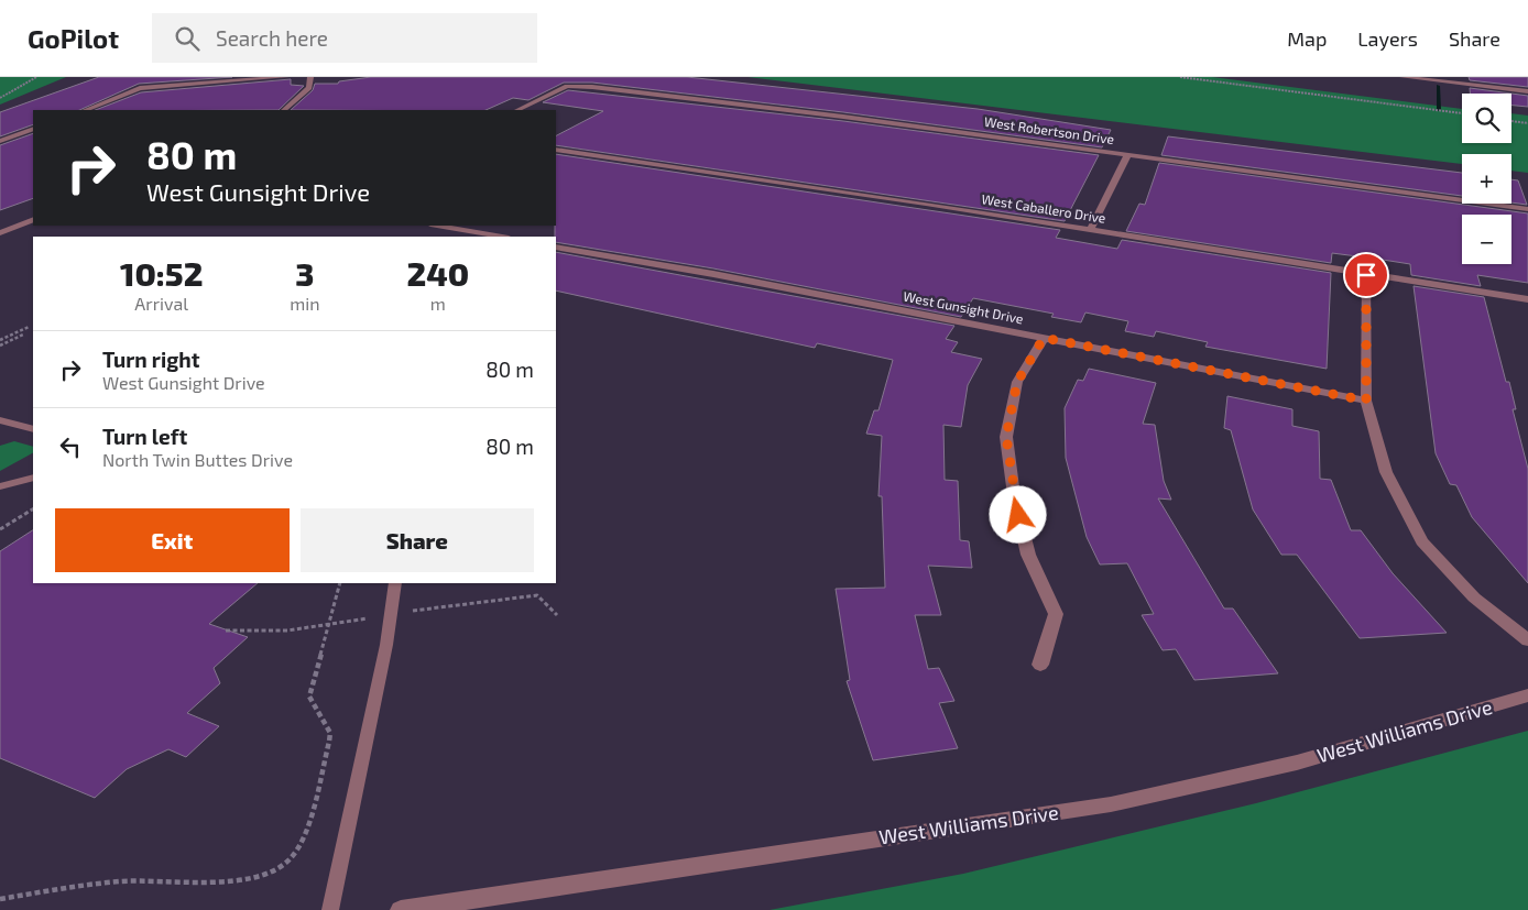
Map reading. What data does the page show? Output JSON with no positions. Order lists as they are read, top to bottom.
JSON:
{
  "streets": {
    "street": [
      "West Robertson Drive",
      "West Caballero Drive",
      "West Gunsight Drive",
      "West Williams Drive"
    ]
  },
  "page": {
    "header": "GoPilot",
    "search": "Search here",
    "nav": ["Map", "Layers", "Share"],
    "map_buttons": ["+", "−"],
    "turn": ["80 m", "West Gunsight Drive"],
    "eta": [
      "10:52",
      "Arrival",
      "3",
      "min",
      "240",
      "m"
    ],
    "list": [
      {
        "name": "Turn right",
        "note": "West Gunsight Drive",
        "value": "80 m"
      },
      {
        "name": "Turn left",
        "note": "North Twin Buttes Drive",
        "value": "80 m"
      }
    ],
    "buttons": ["Exit", "Share"]
  }
}
